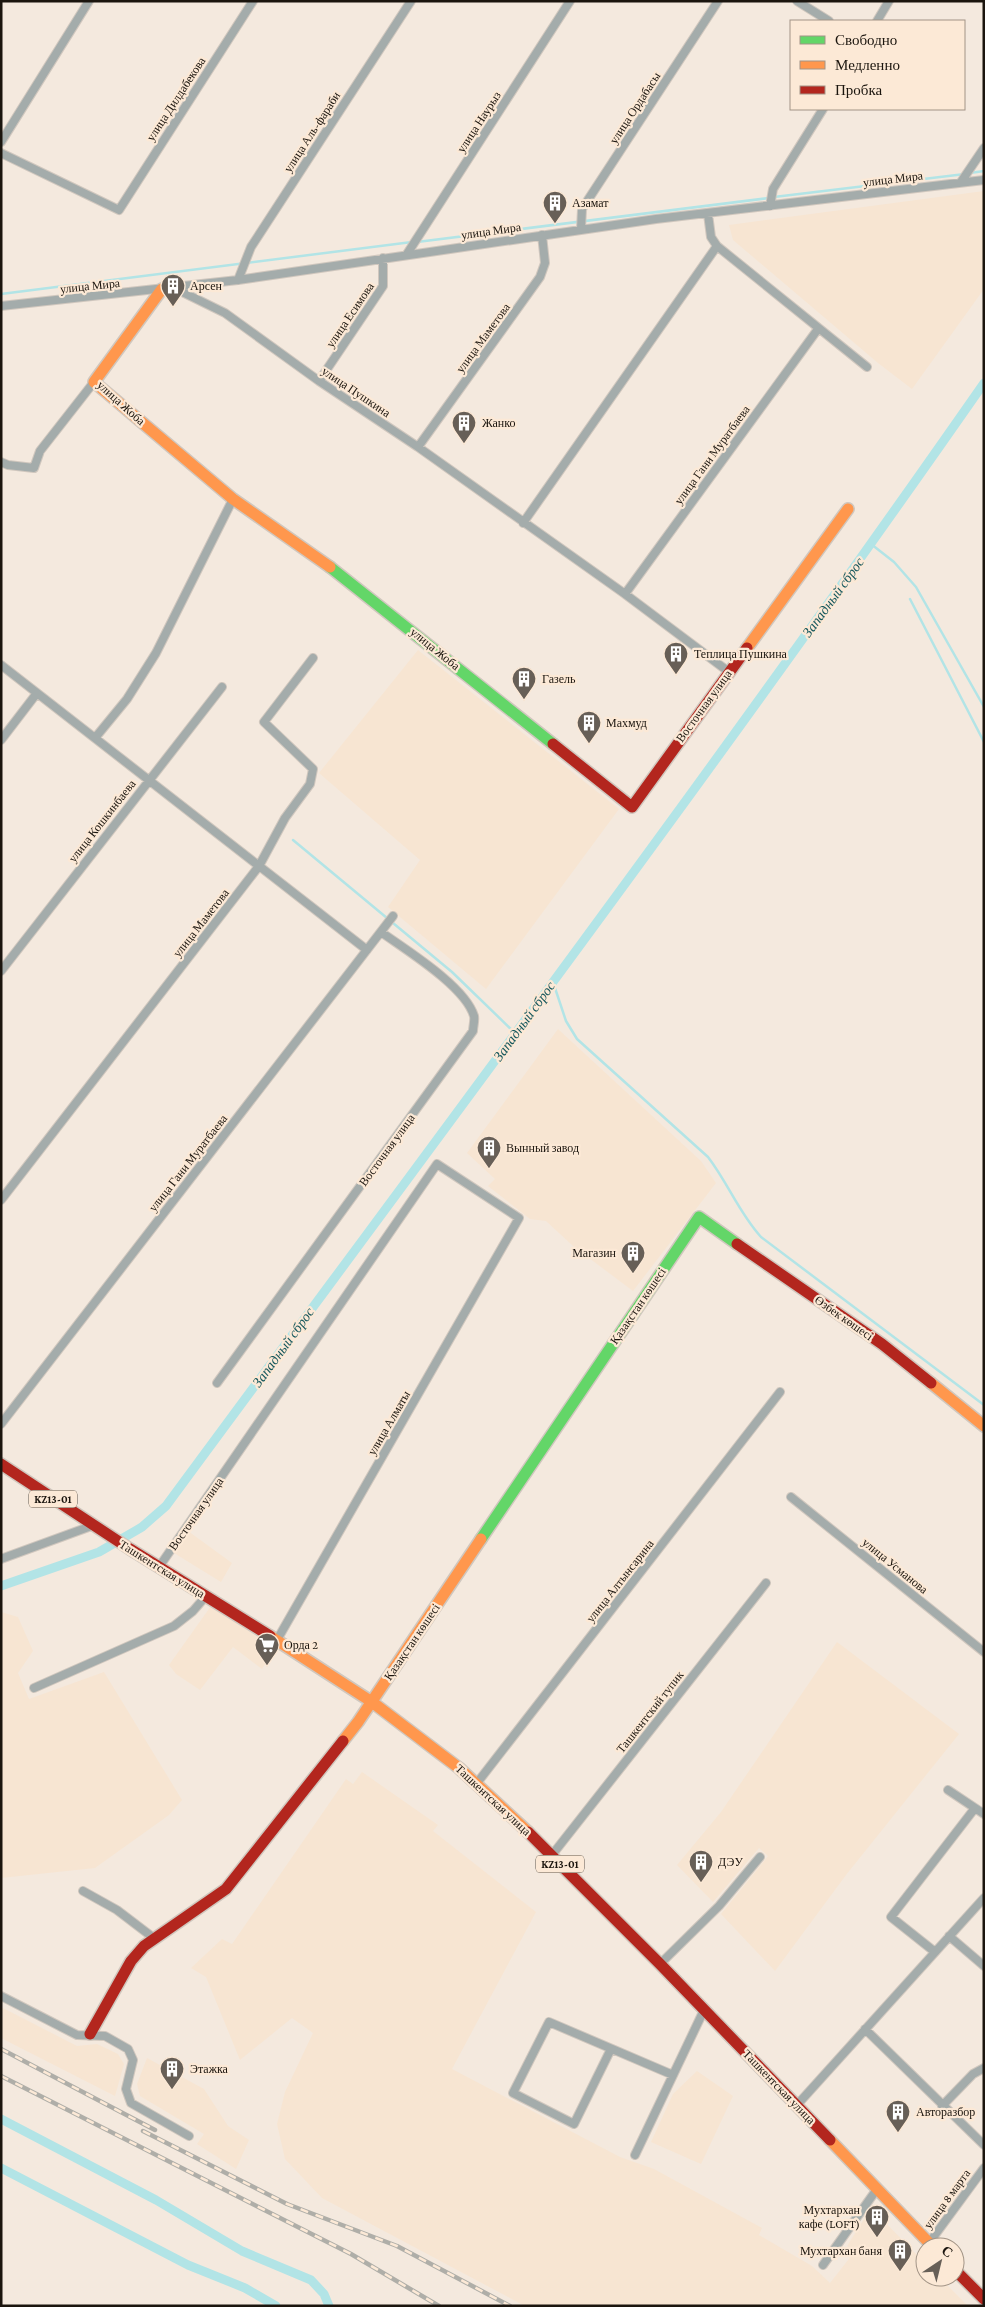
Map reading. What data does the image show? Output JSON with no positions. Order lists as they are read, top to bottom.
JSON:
{
  "streets": {
    "street": [
      "улица Дилдабекова",
      "улица Ордабасы",
      "улица Наурыз",
      "улица Аль-фараби",
      "улица Мира",
      "улица Есимова",
      "улица Маметова",
      "улица Пушкина",
      "улица Жоба",
      "улица Гани Муратбаева",
      "Восточная улица",
      "улица Кошкинбаева",
      "Қазақстан көшесі",
      "Өзбек көшесі",
      "улица Алматы",
      "KZ13-01",
      "улица Усманова",
      "Ташкентская улица",
      "улица Алтынсарина",
      "Ташкентский тупик",
      "улица 8 марта"
    ]
  },
  "crossings": [
    ["улица Ордабасы", "улица Мира"],
    ["улица Наурыз", "улица Мира"],
    ["улица Аль-фараби", "улица Мира"],
    ["улица Мира", "улица Есимова"],
    ["улица Мира", "улица Маметова"],
    ["улица Мира", "улица Пушкина"],
    ["улица Мира", "улица Жоба"],
    ["улица Есимова", "улица Пушкина"],
    ["улица Маметова", "улица Пушкина"],
    ["улица Пушкина", "улица Жоба"],
    ["улица Пушкина", "улица Гани Муратбаева"],
    ["улица Пушкина", "Восточная улица"],
    ["улица Жоба", "Восточная улица"],
    ["улица Гани Муратбаева", "Восточная улица"],
    ["Восточная улица", "улица Алматы"],
    ["Восточная улица", "Ташкентская улица"],
    ["Қазақстан көшесі", "Өзбек көшесі"],
    ["Қазақстан көшесі", "Ташкентская улица"],
    ["улица Алматы", "Ташкентская улица"],
    ["Ташкентская улица", "улица Алтынсарина"],
    ["Ташкентская улица", "Ташкентский тупик"]
  ],
  "water": ["Западный сброс"],
  "places": {
    "building": [
      "Азамат",
      "Арсен",
      "Жанко",
      "Теплица Пушкина",
      "Газель",
      "Махмуд",
      "Вынный завод",
      "Магазин",
      "ДЭУ",
      "Этажка",
      "Авторазбор",
      "Мухтархан кафе (LOFT)",
      "Мухтархан баня"
    ],
    "supermarket": ["Орда 2"]
  },
  "legend": ["Свободно", "Медленно", "Пробка"],
  "north": "top right"
}
